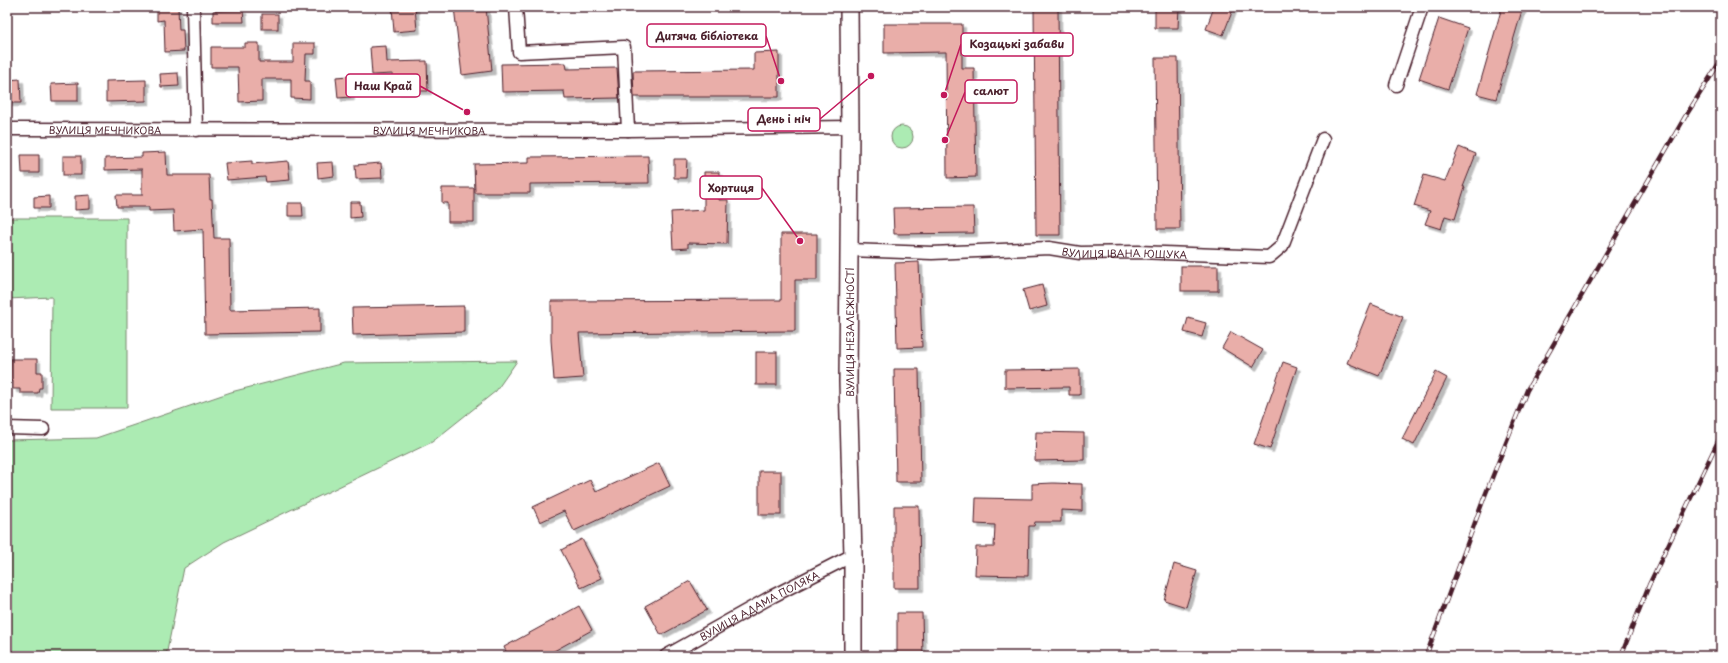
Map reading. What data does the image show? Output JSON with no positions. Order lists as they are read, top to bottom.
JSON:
{
  "streets": {
    "main road": ["ВУЛИЦЯ НЕЗАЛЕЖНОСТІ"],
    "street": ["ВУЛИЦЯ МЕЧНИКОВА", "ВУЛИЦЯ ІВАНА ЮЩУКА", "ВУЛИЦЯ АДАМА ПОЛЯКА"]
  },
  "crossings": [
    ["ВУЛИЦЯ МЕЧНИКОВА", "ВУЛИЦЯ НЕЗАЛЕЖНОСТІ"],
    ["ВУЛИЦЯ ІВАНА ЮЩУКА", "ВУЛИЦЯ НЕЗАЛЕЖНОСТІ"],
    ["ВУЛИЦЯ НЕЗАЛЕЖНОСТІ", "ВУЛИЦЯ АДАМА ПОЛЯКА"]
  ],
  "places": [
    "День і ніч",
    "Дитяча бібліотека",
    "Козацькі забави",
    "Наш Край",
    "салют",
    "Хортиця"
  ]
}
